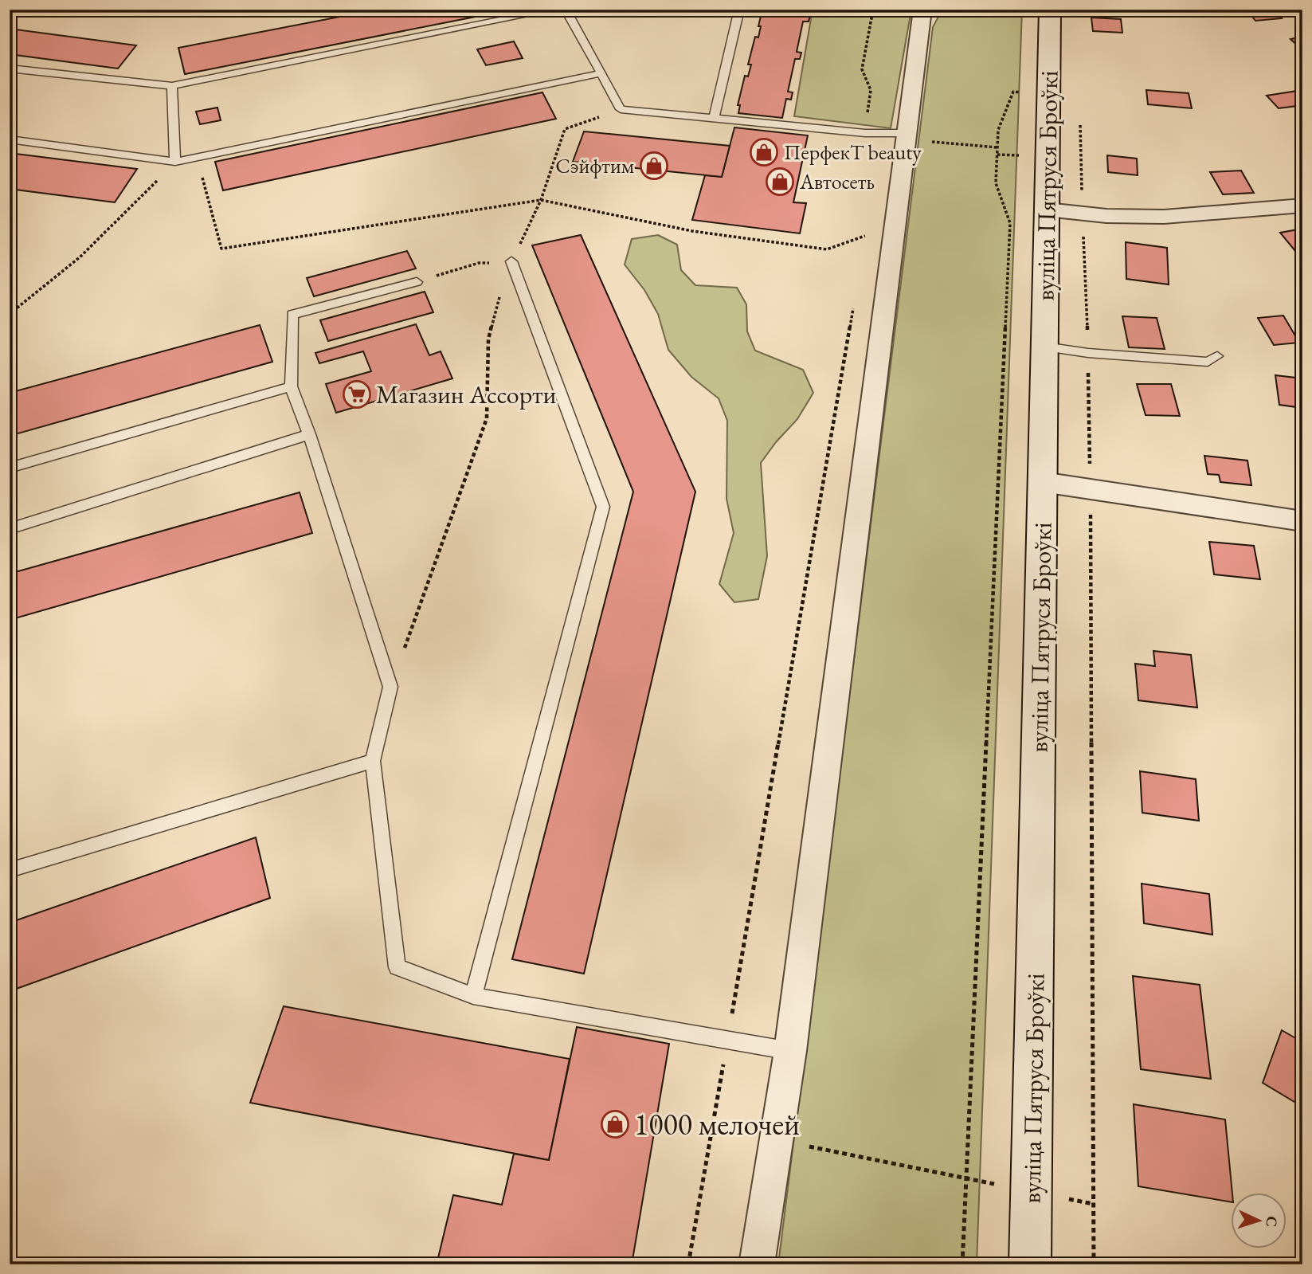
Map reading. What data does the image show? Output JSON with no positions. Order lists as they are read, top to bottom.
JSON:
{
  "streets": {
    "main road": ["вуліца Пятруся Броўкі"]
  },
  "places": {
    "shop": [
      "ПерфекТ beauty",
      "Сэйфтим",
      "Автосеть",
      "1000 мелочей"
    ],
    "supermarket": ["Магазин Ассорти"]
  },
  "north": "right"
}
